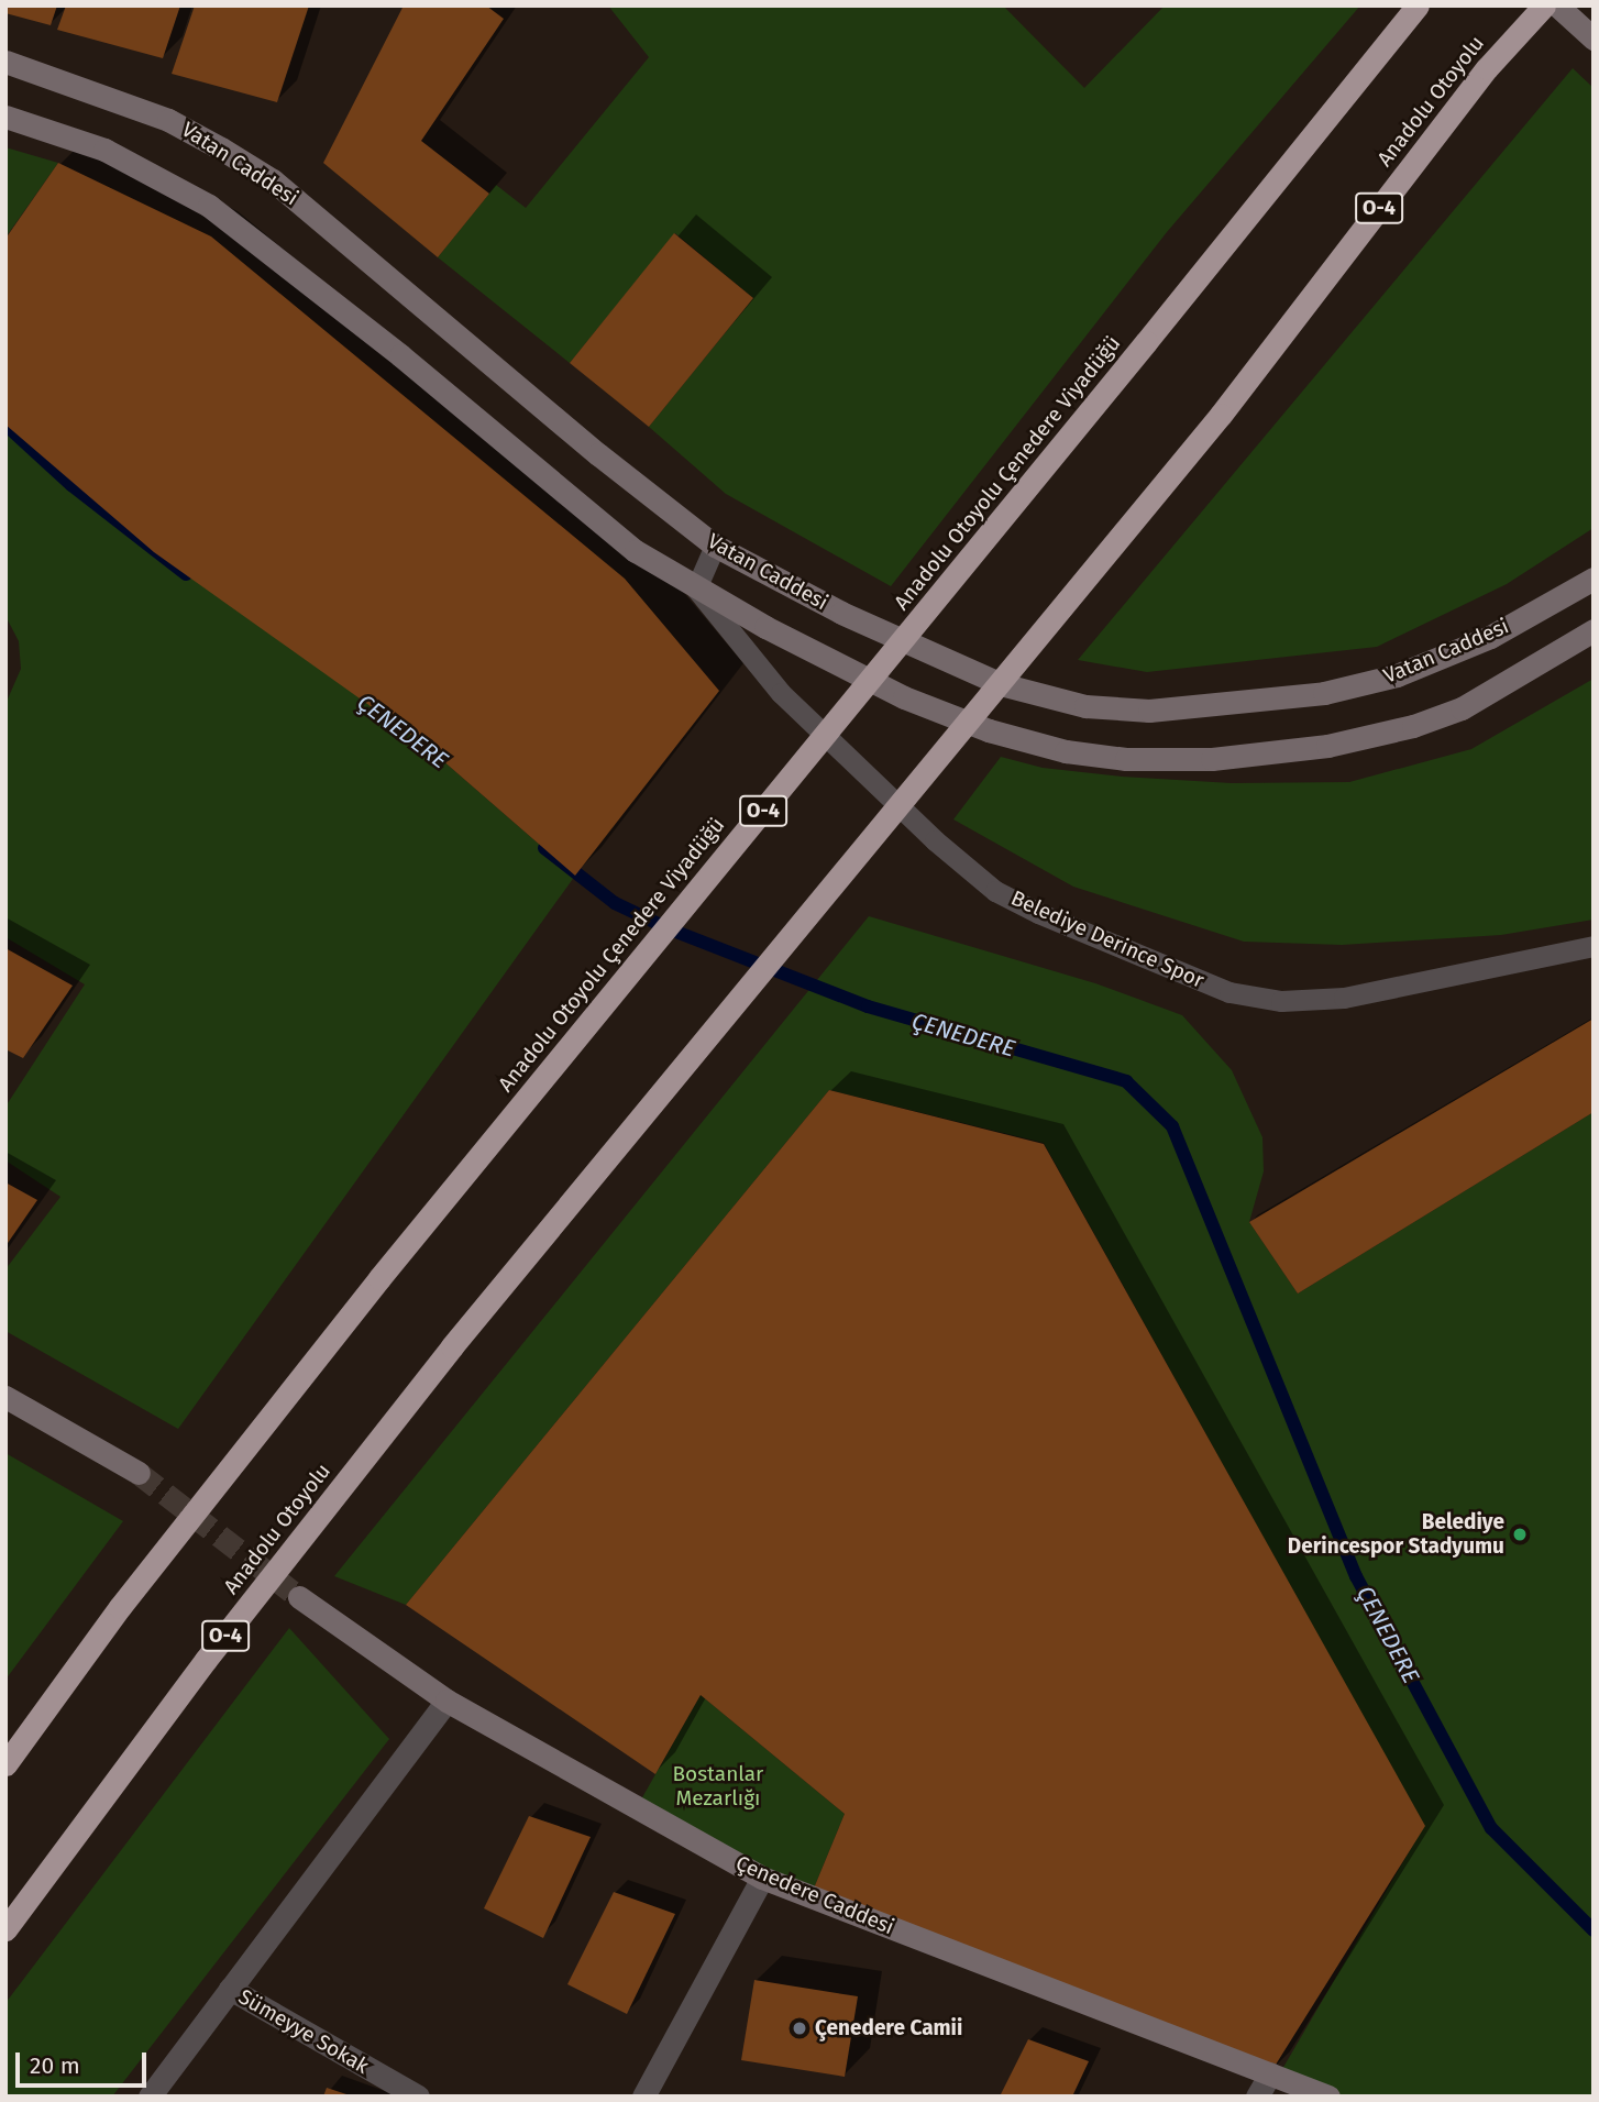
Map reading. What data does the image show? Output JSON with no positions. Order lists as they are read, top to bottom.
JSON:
{
  "streets": {
    "highway": ["Anadolu Otoyolu", "O-4", "Anadolu Otoyolu Çenedere Viyadüğü"],
    "main road": ["Vatan Caddesi", "Çenedere Caddesi"],
    "street": ["Sümeyye Sokak"],
    "lane": ["Belediye Derince Spor"]
  },
  "water": ["ÇENEDERE"],
  "parks": ["Bostanlar Mezarlığı"],
  "places": ["Belediye Derincespor Stadyumu", "Çenedere Camii"],
  "scale_bar": "20 m"
}
